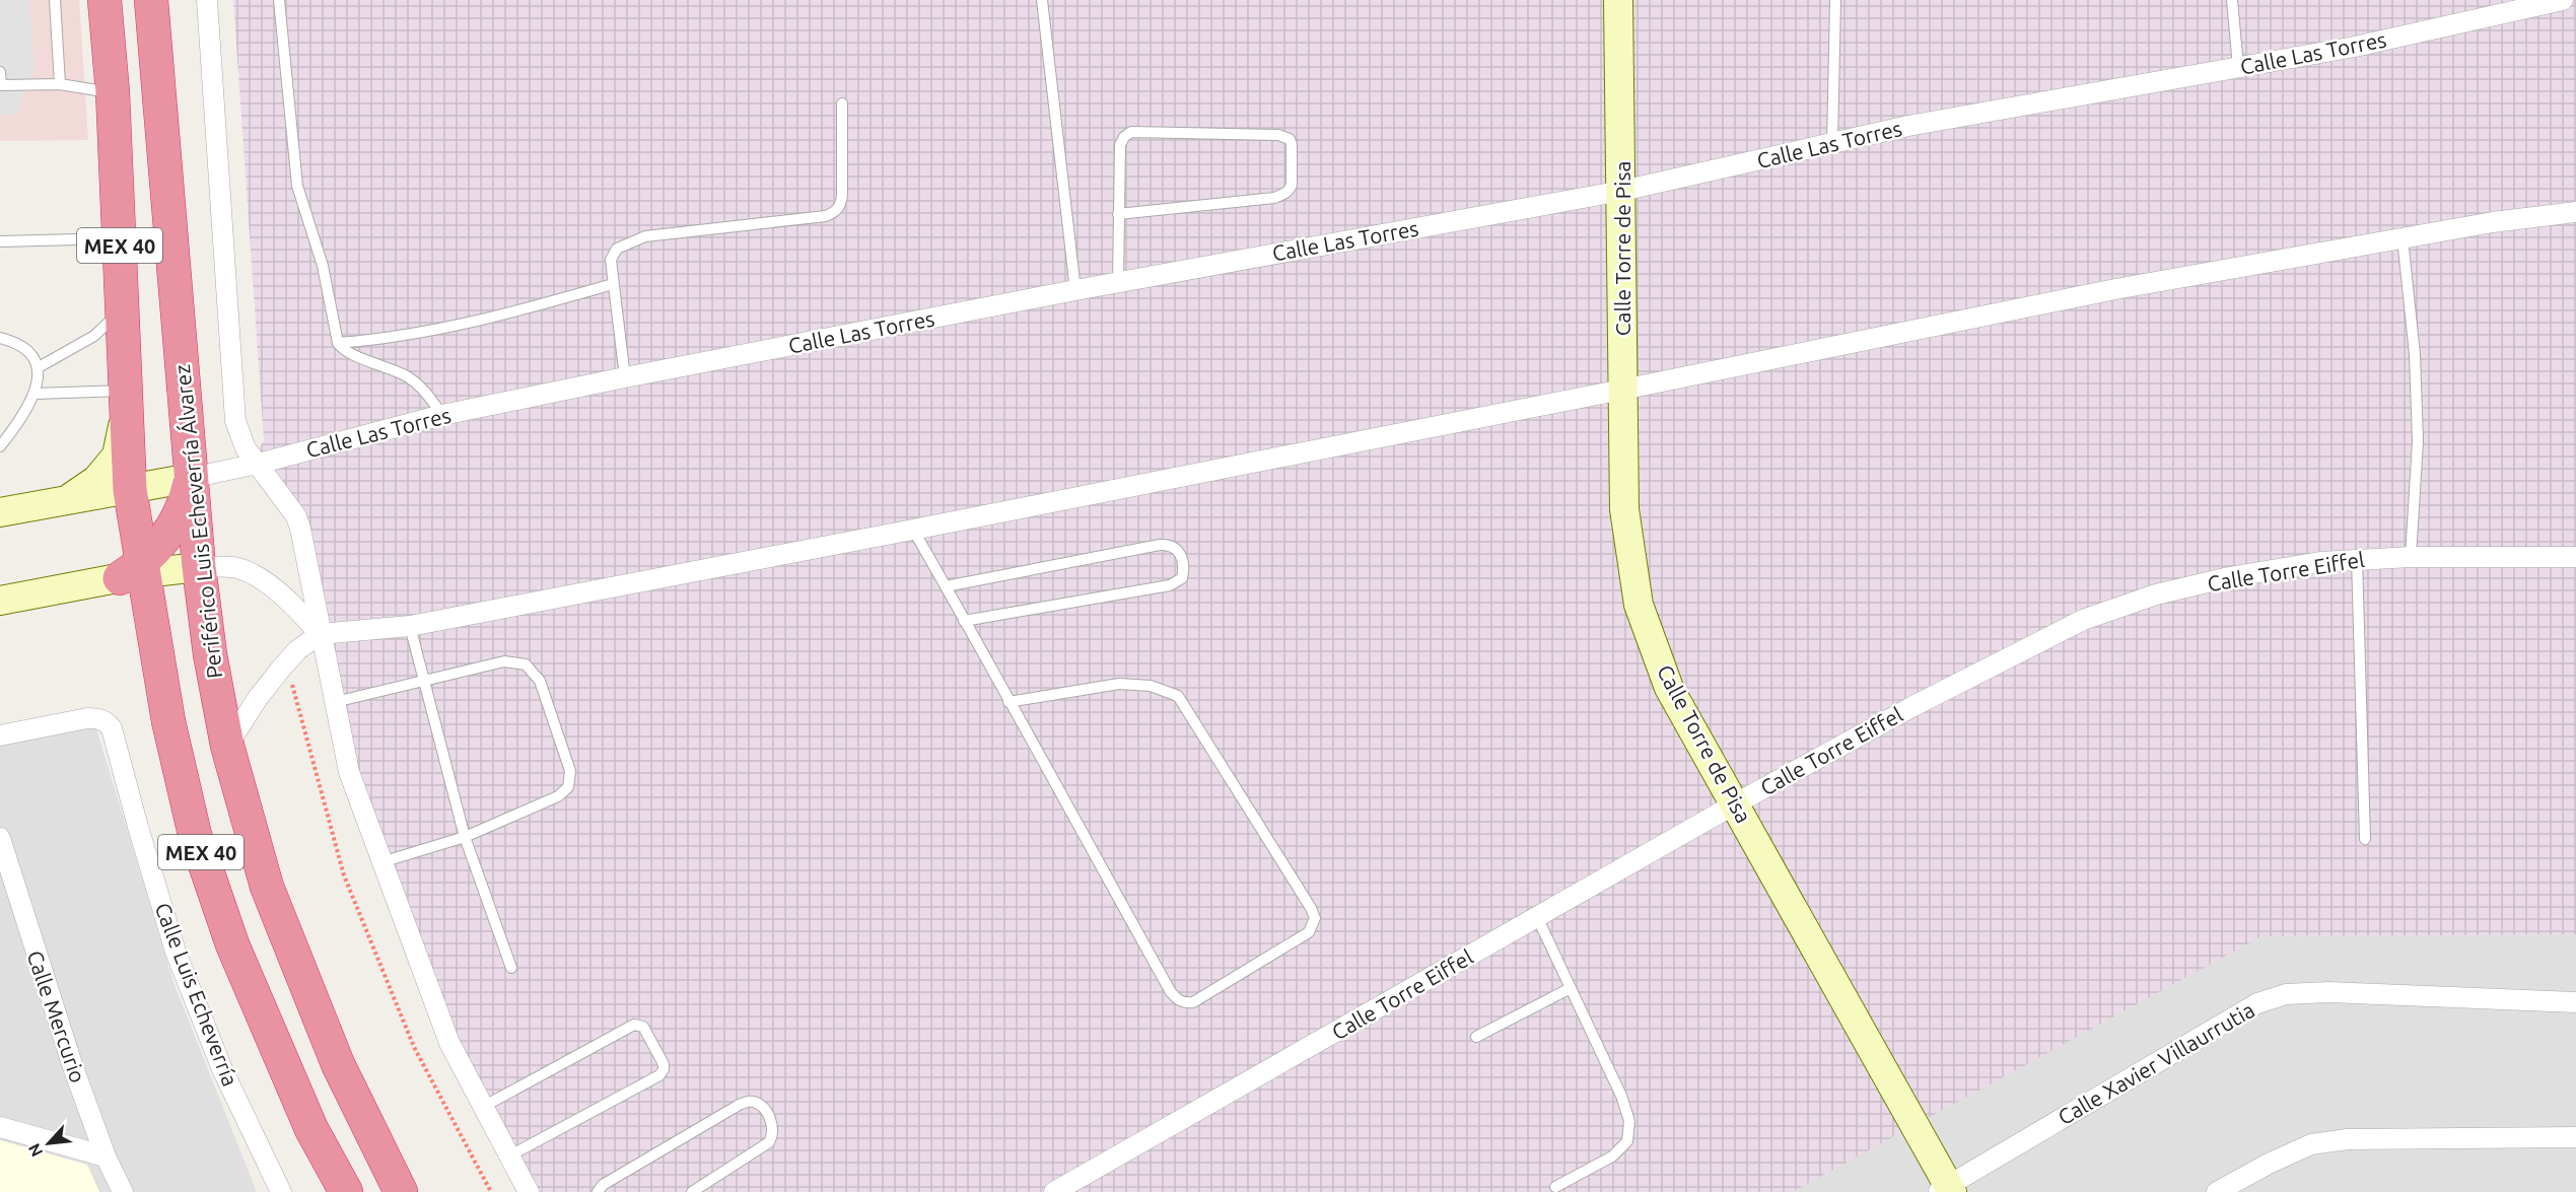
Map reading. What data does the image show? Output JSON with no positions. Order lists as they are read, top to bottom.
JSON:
{
  "streets": {
    "highway": ["MEX 40", "Periférico Luis Echeverría Álvarez"],
    "street": [
      "Calle Las Torres",
      "Calle Torre de Pisa",
      "Calle Torre Eiffel",
      "Calle Luis Echeverría",
      "Calle Mercurio",
      "Calle Xavier Villaurrutia"
    ]
  },
  "crossings": [
    ["Calle Las Torres", "MEX 40"],
    ["Calle Las Torres", "Calle Torre de Pisa"],
    ["Calle Las Torres", "Periférico Luis Echeverría Álvarez"],
    ["Calle Torre de Pisa", "Calle Torre Eiffel"],
    ["Calle Torre de Pisa", "Calle Xavier Villaurrutia"]
  ],
  "north": "bottom left"
}
